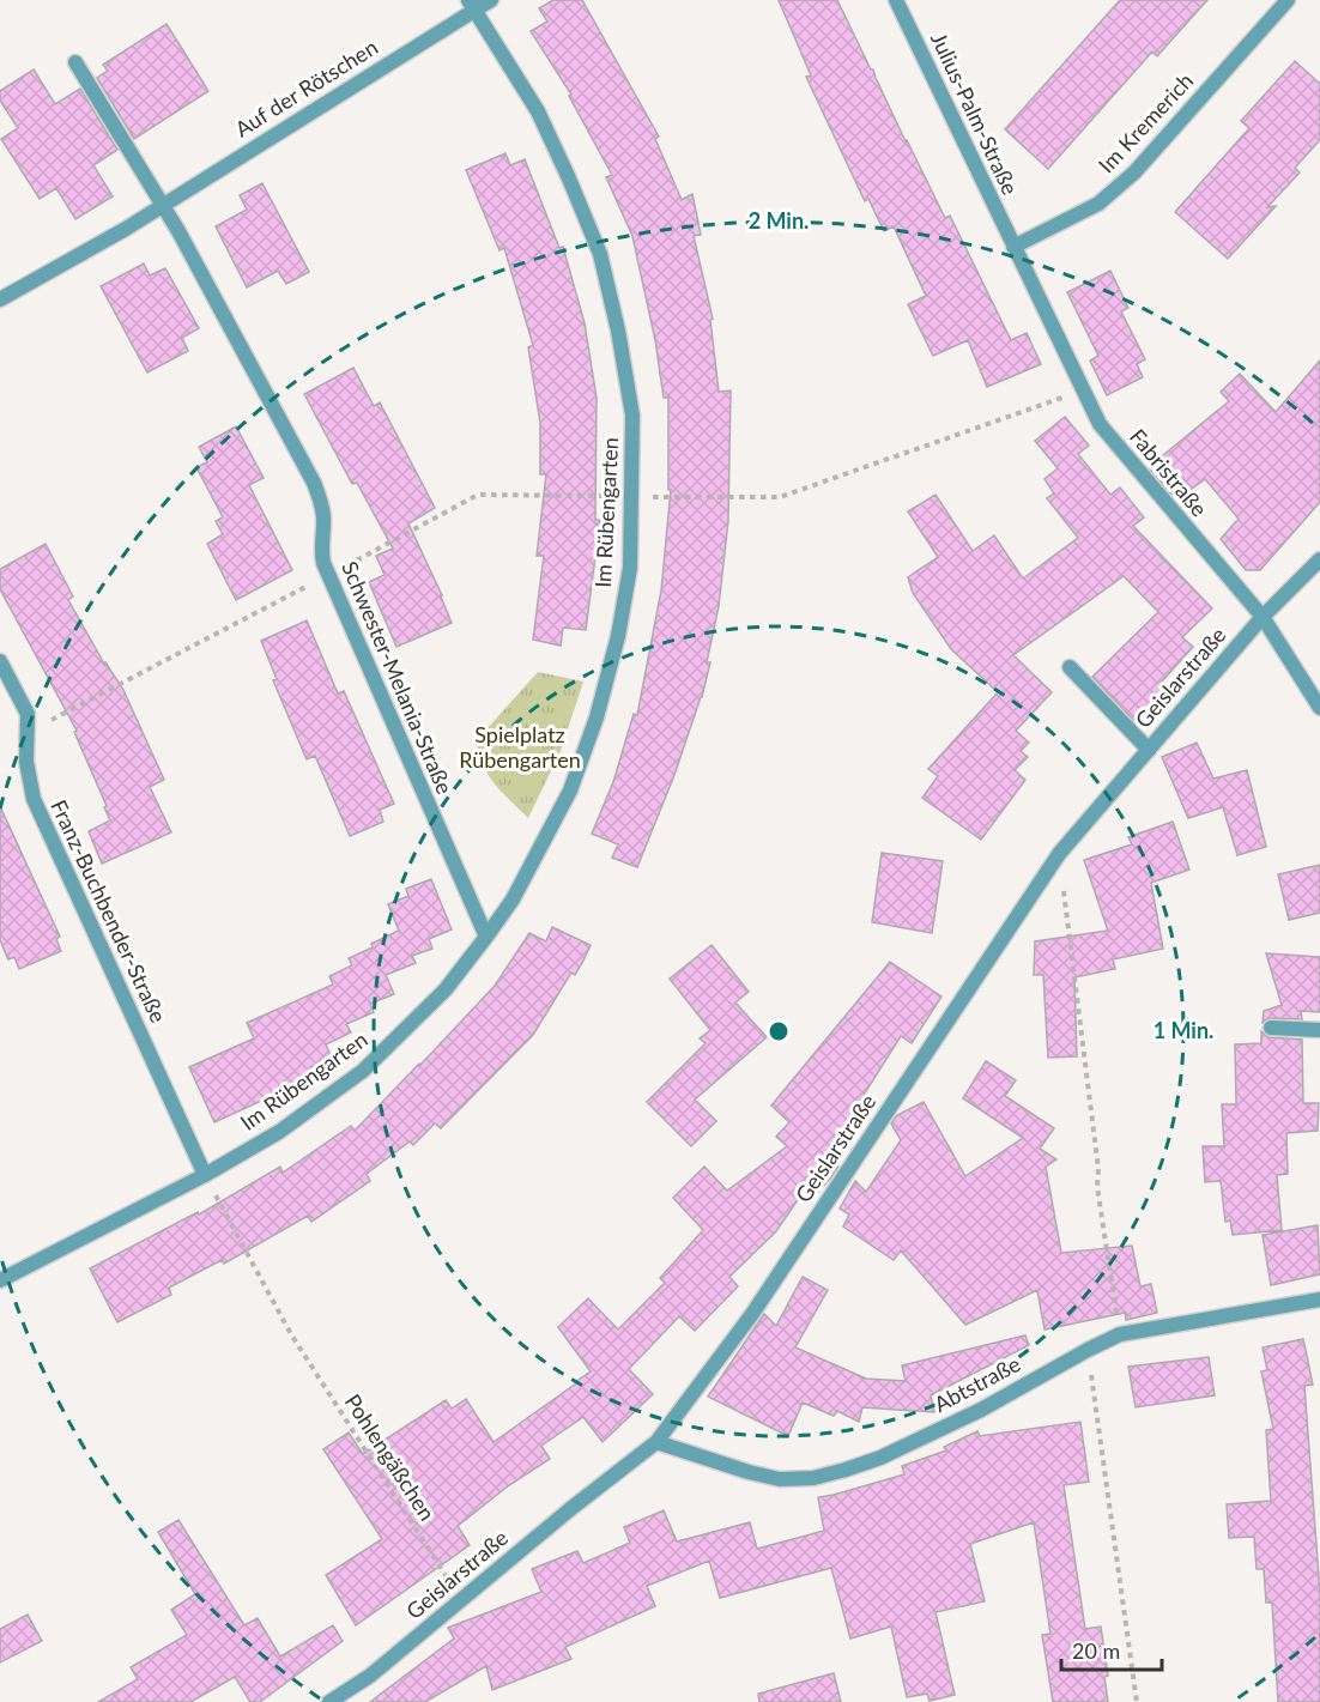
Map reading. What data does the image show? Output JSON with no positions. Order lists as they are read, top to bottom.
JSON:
{
  "streets": {
    "street": [
      "Auf der Rötschen",
      "Julius-Palm-Straße",
      "Im Kremerich",
      "Fabristraße",
      "Im Rübengarten",
      "Schwester-Melania-Straße",
      "Geislarstraße",
      "Franz-Buchbender-Straße",
      "Abtstraße"
    ],
    "path": ["Pohlengäßchen"]
  },
  "crossings": [
    ["Auf der Rötschen", "Im Rübengarten"],
    ["Auf der Rötschen", "Schwester-Melania-Straße"],
    ["Julius-Palm-Straße", "Im Kremerich"],
    ["Julius-Palm-Straße", "Fabristraße"],
    ["Im Kremerich", "Fabristraße"],
    ["Fabristraße", "Geislarstraße"],
    ["Im Rübengarten", "Schwester-Melania-Straße"],
    ["Im Rübengarten", "Franz-Buchbender-Straße"],
    ["Im Rübengarten", "Pohlengäßchen"],
    ["Geislarstraße", "Abtstraße"],
    ["Geislarstraße", "Pohlengäßchen"],
    ["Franz-Buchbender-Straße", "Pohlengäßchen"]
  ],
  "parks": ["Spielplatz Rübengarten"],
  "scale_bar": "20 m",
  "rings": ["2 Min.", "1 Min."]
}
